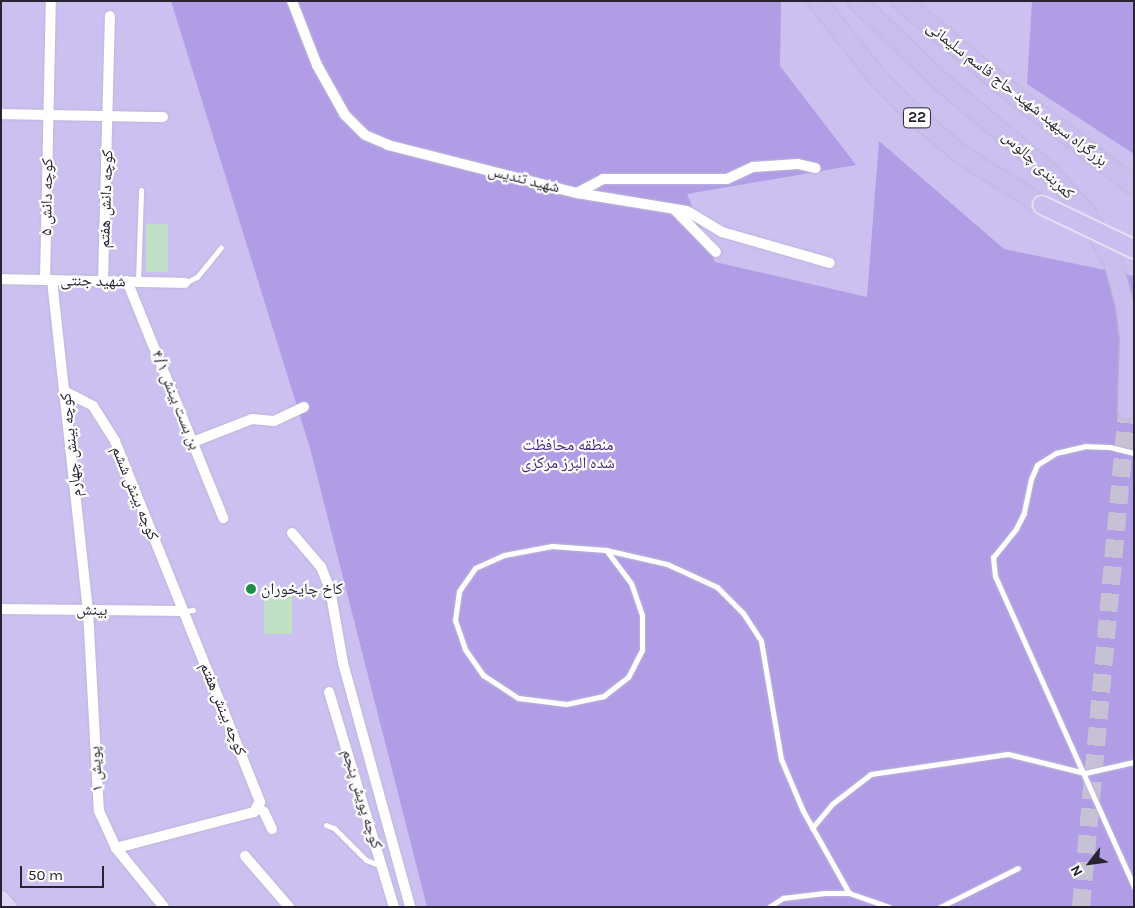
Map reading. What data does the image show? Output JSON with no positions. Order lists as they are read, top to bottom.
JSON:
{
  "streets": {
    "highway": ["بزرگراه سپهبد شهید حاج قاسم سلیمانی", "22", "کمربندی چالوس"],
    "street": [
      "شهید تندیس",
      "کوچه دانش ۵",
      "کوچه دانش هفتم",
      "شهید جنتی",
      "بن بست بینش ۴/۱",
      "کوچه بینش چهارم",
      "کوچه بینش ششم",
      "بینش",
      "کوچه بینش هفتم",
      "پویش ۱",
      "کوچه پویش پنجم"
    ]
  },
  "crossings": [
    ["کوچه دانش ۵", "شهید جنتی"],
    ["کوچه دانش ۵", "کوچه بینش چهارم"],
    ["کوچه دانش هفتم", "شهید جنتی"],
    ["شهید جنتی", "بن بست بینش ۴/۱"],
    ["شهید جنتی", "کوچه بینش چهارم"],
    ["کوچه بینش چهارم", "کوچه بینش ششم"],
    ["کوچه بینش چهارم", "بینش"],
    ["کوچه بینش چهارم", "پویش ۱"],
    ["کوچه بینش ششم", "بینش"],
    ["کوچه بینش ششم", "کوچه بینش هفتم"],
    ["بینش", "کوچه بینش هفتم"],
    ["بینش", "پویش ۱"]
  ],
  "parks": ["منطقه محافظت شده البرز مرکزی"],
  "places": ["کاخ چایخوران"],
  "scale_bar": "50 m",
  "north": "bottom left"
}
